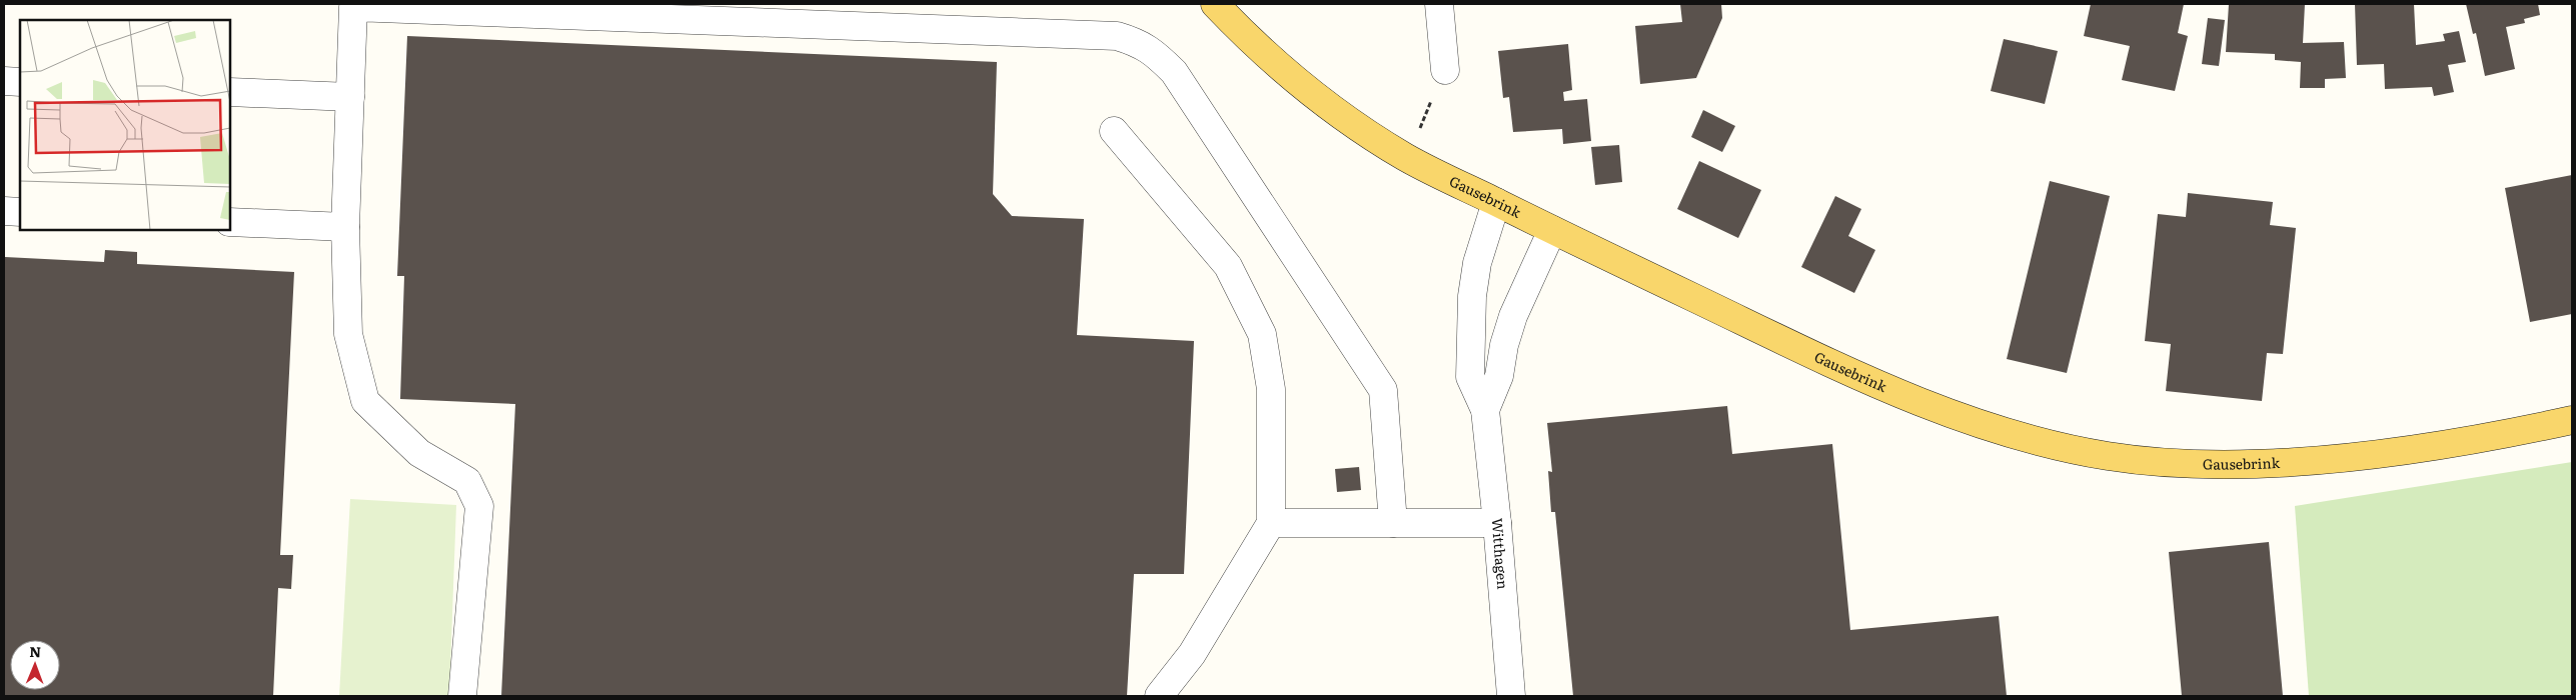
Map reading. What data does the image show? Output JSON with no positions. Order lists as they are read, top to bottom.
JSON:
{
  "streets": {
    "main road": ["Gausebrink"],
    "street": ["Witthagen"]
  },
  "crossings": [
    ["Gausebrink", "Witthagen"]
  ],
  "north": "top"
}
